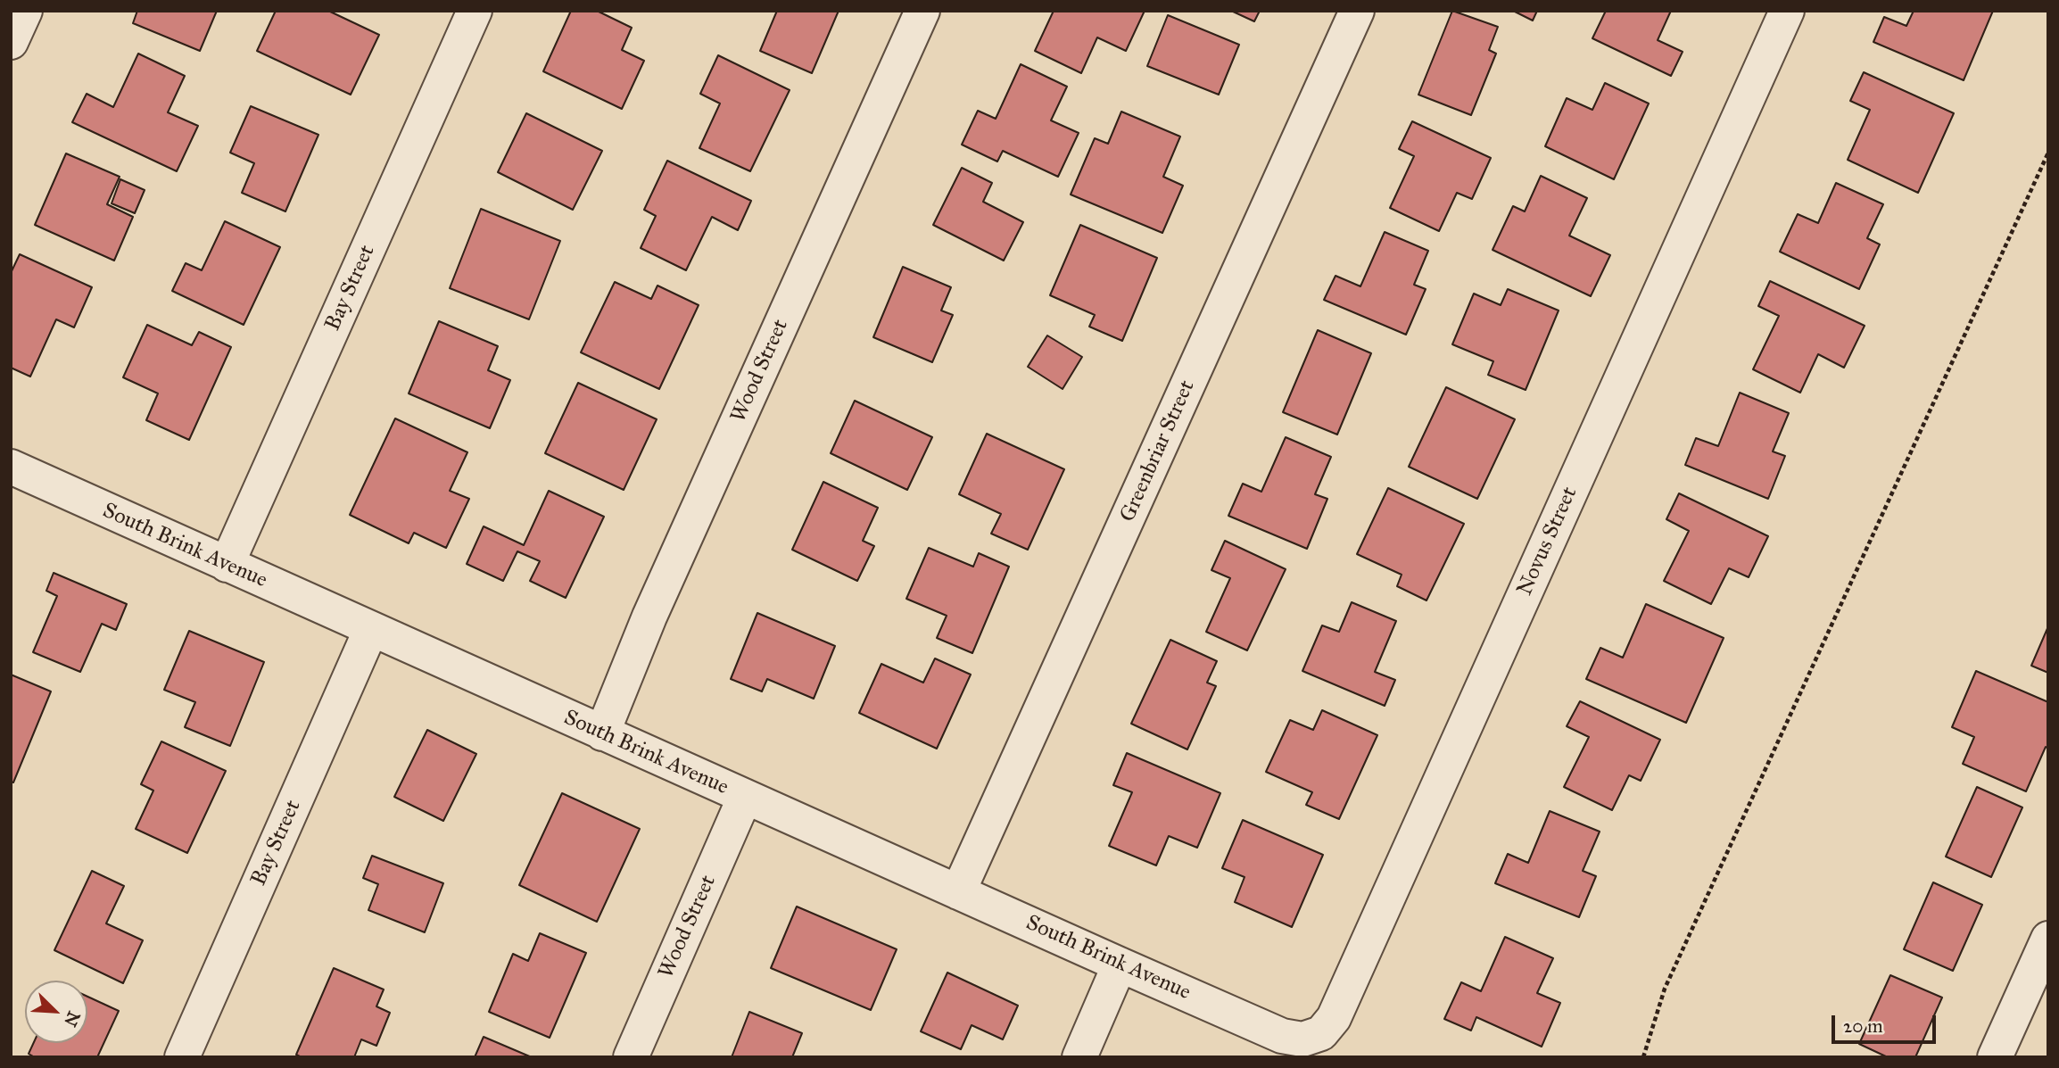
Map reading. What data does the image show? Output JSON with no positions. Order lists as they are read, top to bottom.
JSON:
{
  "streets": {
    "street": [
      "Bay Street",
      "Wood Street",
      "Greenbriar Street",
      "Novus Street",
      "South Brink Avenue"
    ]
  },
  "crossings": [
    ["Bay Street", "South Brink Avenue"],
    ["Wood Street", "South Brink Avenue"],
    ["Greenbriar Street", "South Brink Avenue"],
    ["Novus Street", "South Brink Avenue"]
  ],
  "scale_bar": "20 m",
  "north": "bottom right"
}
